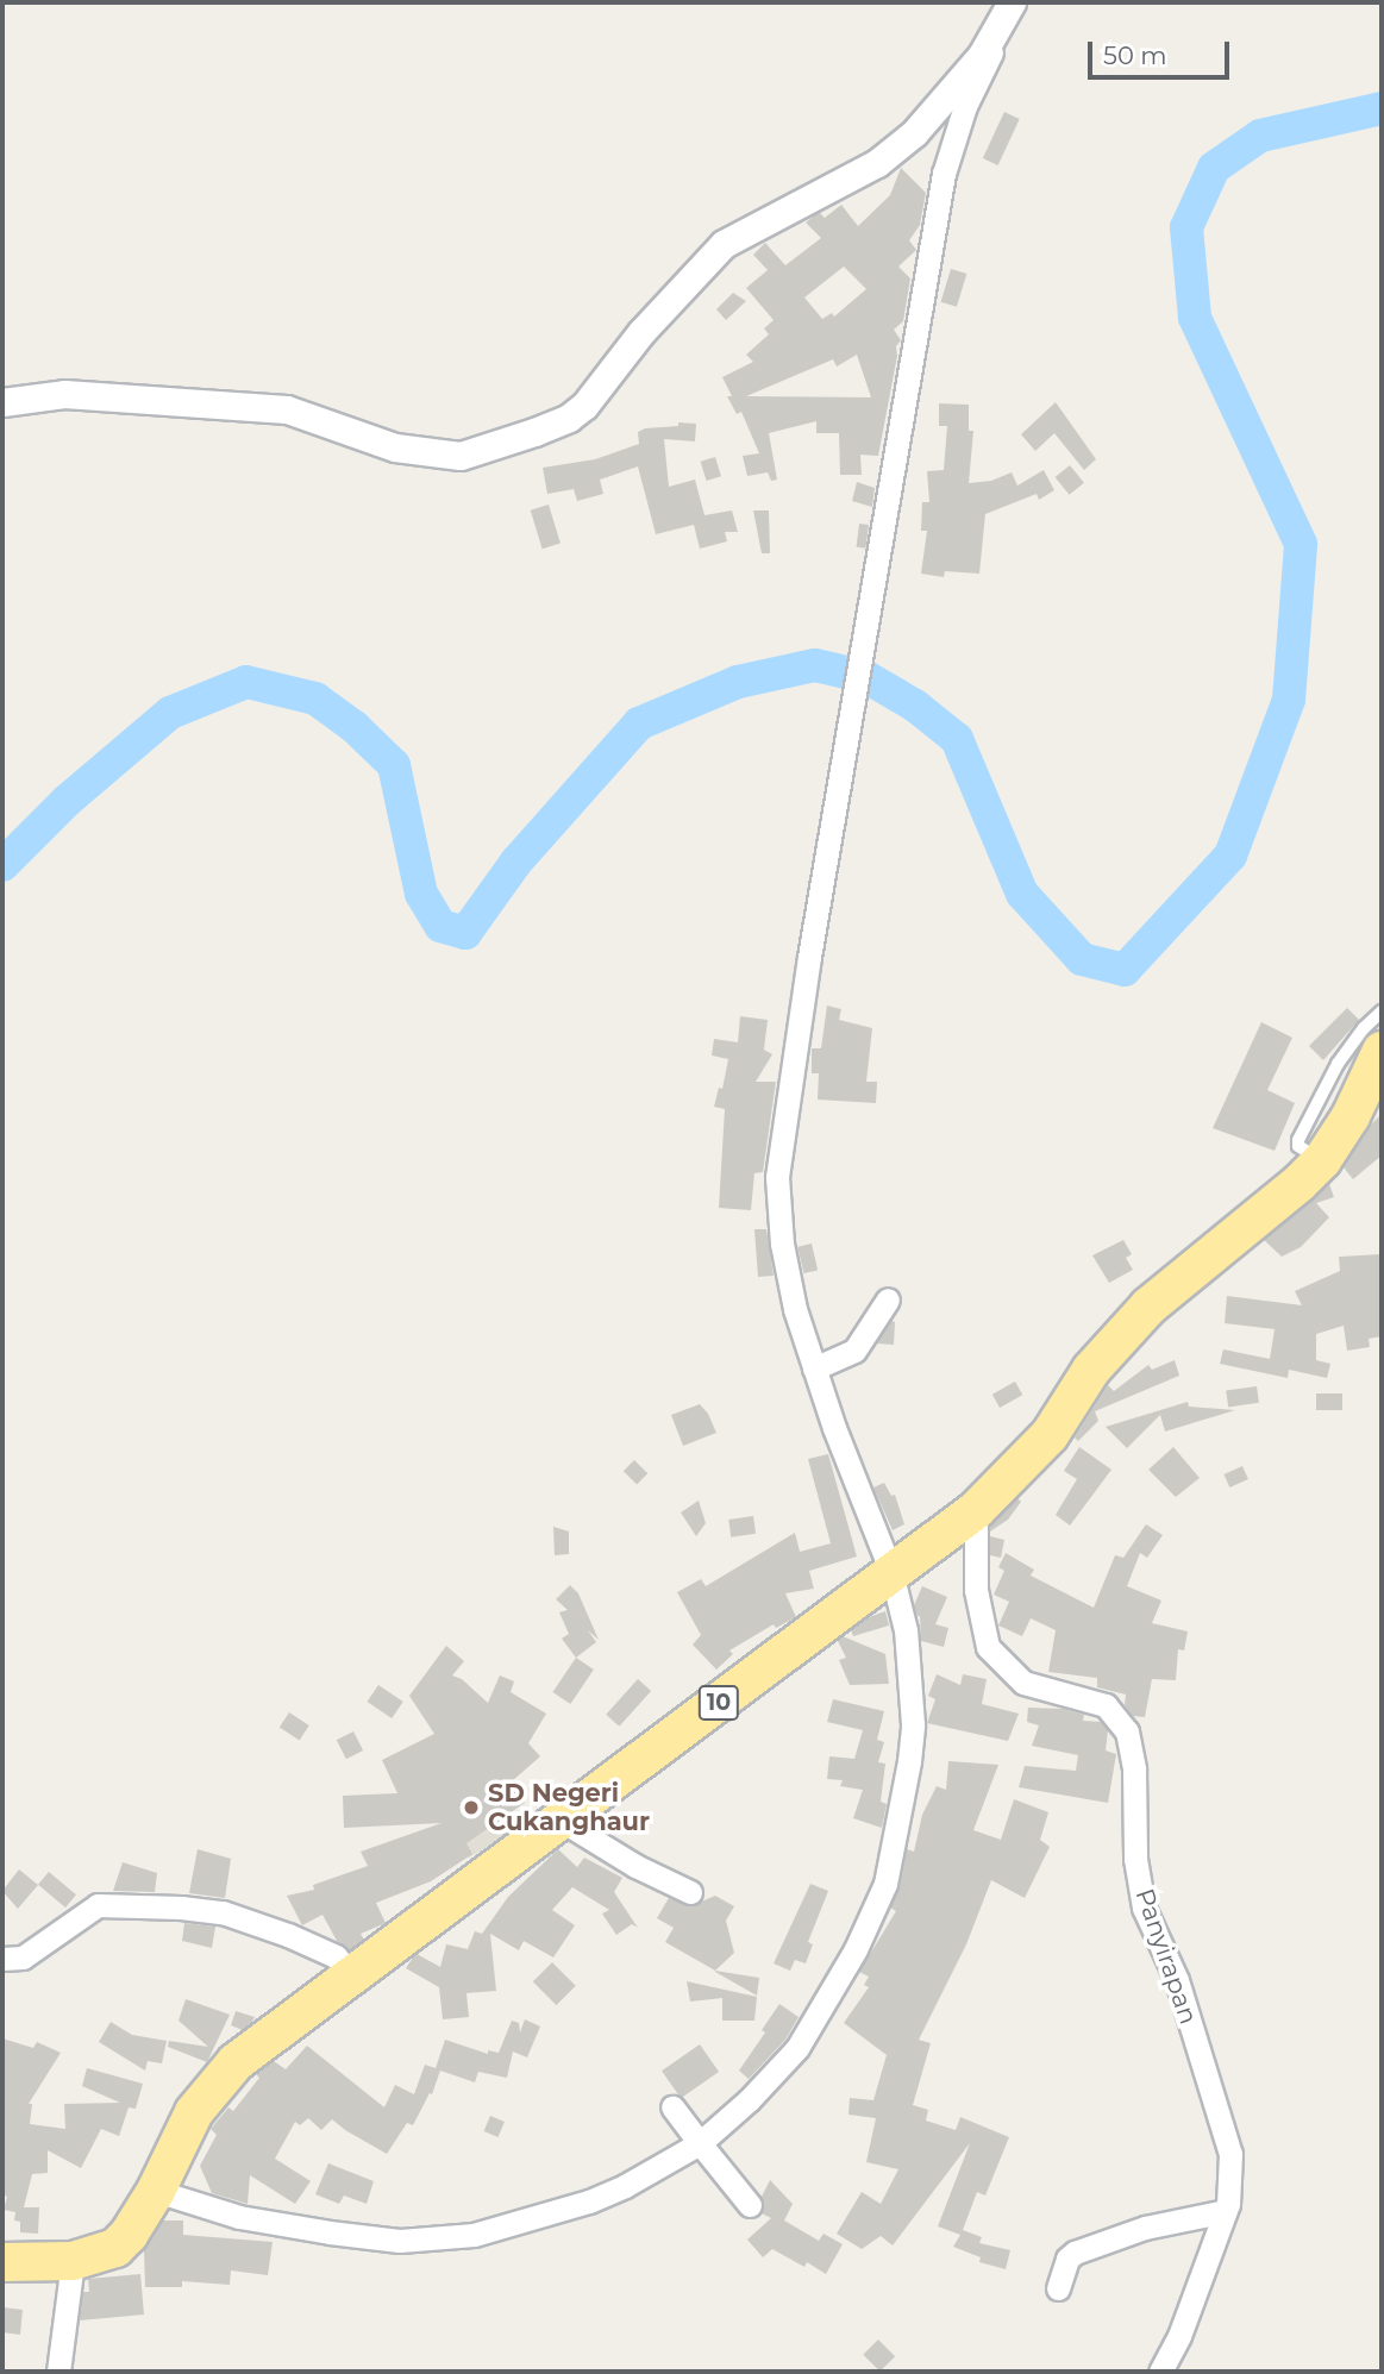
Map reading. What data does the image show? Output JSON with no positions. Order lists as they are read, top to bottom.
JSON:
{
  "streets": {
    "highway": ["10"],
    "street": ["Panyirapan"]
  },
  "crossings": [
    ["10", "Panyirapan"]
  ],
  "places": ["SD Negeri Cukanghaur"],
  "scale_bar": "50 m"
}
